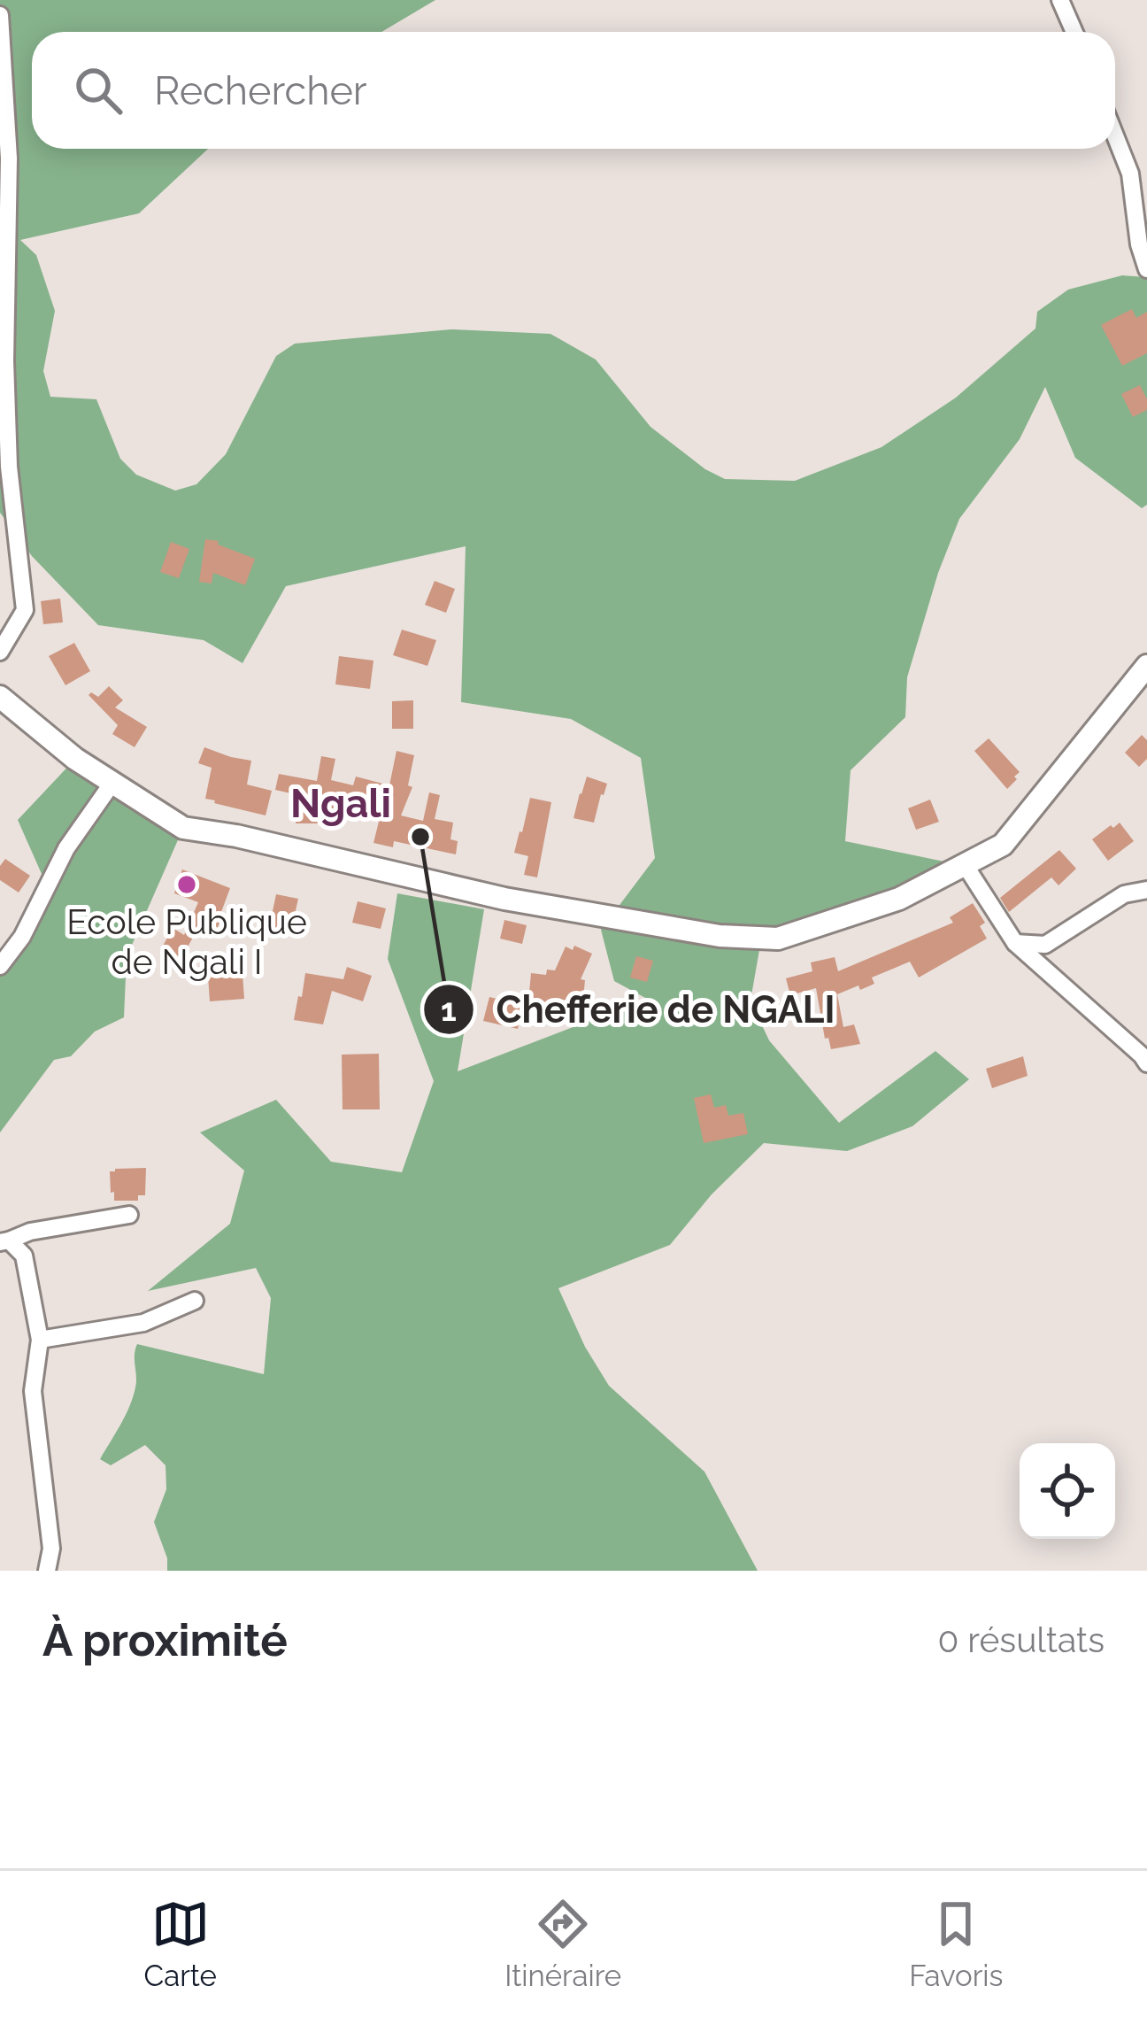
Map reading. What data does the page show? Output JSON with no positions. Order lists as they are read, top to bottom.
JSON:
{
  "districts": ["Ngali"],
  "places": ["Chefferie de NGALI", "Ecole Publique de Ngali I"],
  "page": {
    "search": "Rechercher",
    "heading": ["À proximité", "0 résultats"],
    "nav": ["Carte", "Itinéraire", "Favoris"]
  }
}
